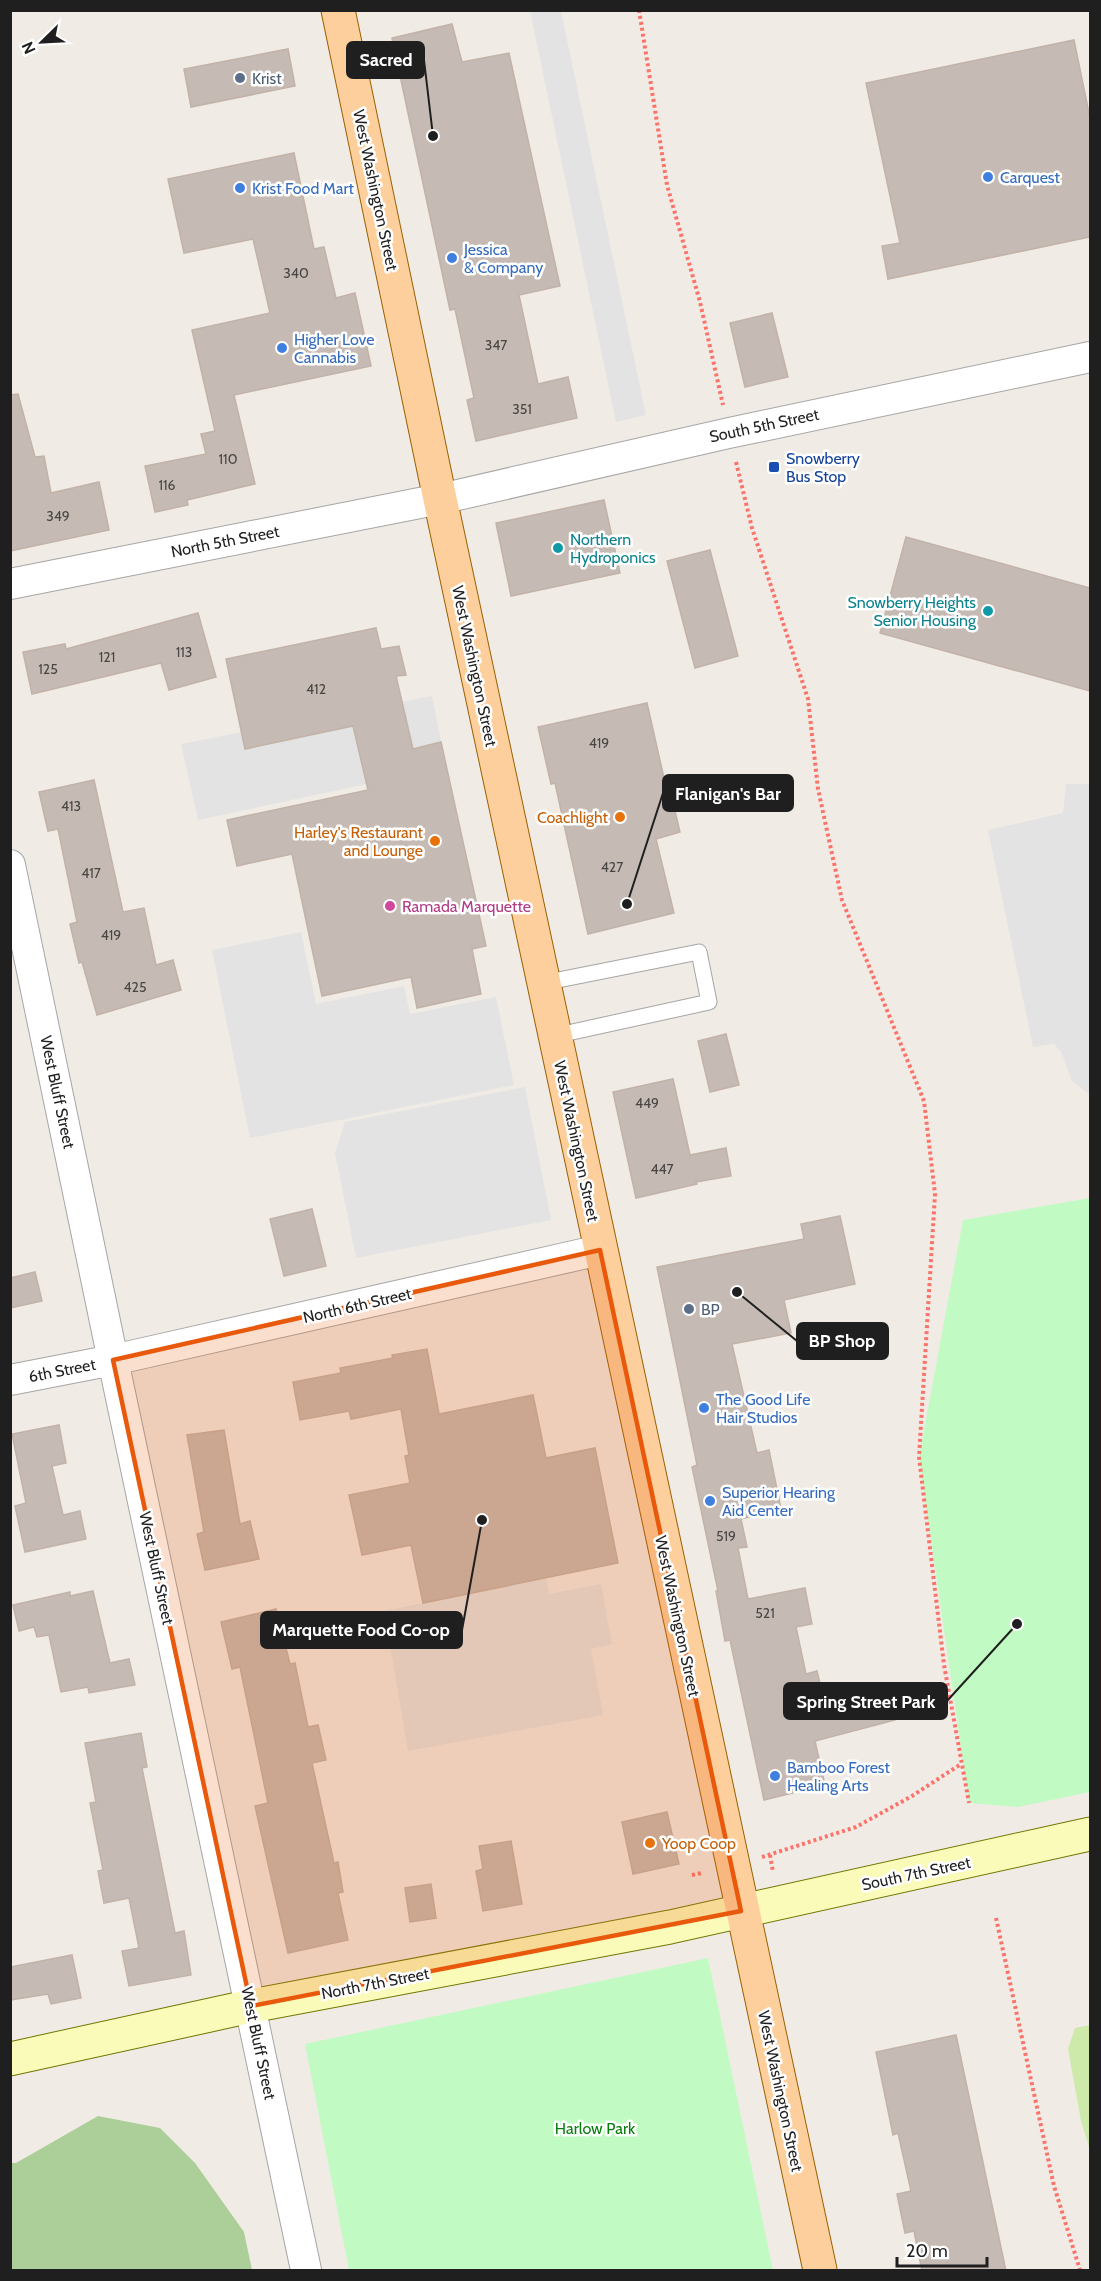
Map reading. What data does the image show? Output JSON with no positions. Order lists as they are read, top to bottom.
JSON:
{
  "streets": {
    "main road": ["West Washington Street"],
    "street": [
      "South 5th Street",
      "North 5th Street",
      "West Bluff Street",
      "North 6th Street",
      "6th Street",
      "South 7th Street",
      "North 7th Street"
    ]
  },
  "crossings": [
    ["West Washington Street", "South 5th Street"],
    ["West Washington Street", "North 5th Street"],
    ["West Washington Street", "North 6th Street"],
    ["West Washington Street", "South 7th Street"],
    ["West Washington Street", "North 7th Street"],
    ["South 5th Street", "North 5th Street"],
    ["West Bluff Street", "North 6th Street"],
    ["West Bluff Street", "6th Street"],
    ["West Bluff Street", "North 7th Street"],
    ["North 6th Street", "6th Street"],
    ["South 7th Street", "North 7th Street"]
  ],
  "parks": ["Harlow Park"],
  "places": {
    "other": [
      "Krist",
      "Sacred",
      "Carquest",
      "Krist Food Mart",
      "Jessica & Company",
      "Higher Love Cannabis",
      "Northern Hydroponics",
      "Snowberry Heights Senior Housing",
      "Coachlight",
      "Harley's Restaurant and Lounge",
      "Flanigan's Bar",
      "Ramada Marquette",
      "BP Shop",
      "BP",
      "The Good Life Hair Studios",
      "Superior Hearing Aid Center",
      "Marquette Food Co-op",
      "Spring Street Park",
      "Bamboo Forest Healing Arts",
      "Yoop Coop"
    ],
    "transit": ["Snowberry Bus Stop"]
  },
  "house_numbers": [
    "340",
    "347",
    "351",
    "110",
    "116",
    "349",
    "113",
    "121",
    "125",
    "412",
    "419",
    "413",
    "427",
    "417",
    "419",
    "425",
    "449",
    "447",
    "519",
    "521"
  ],
  "scale_bar": "20 m",
  "north": "bottom left"
}
